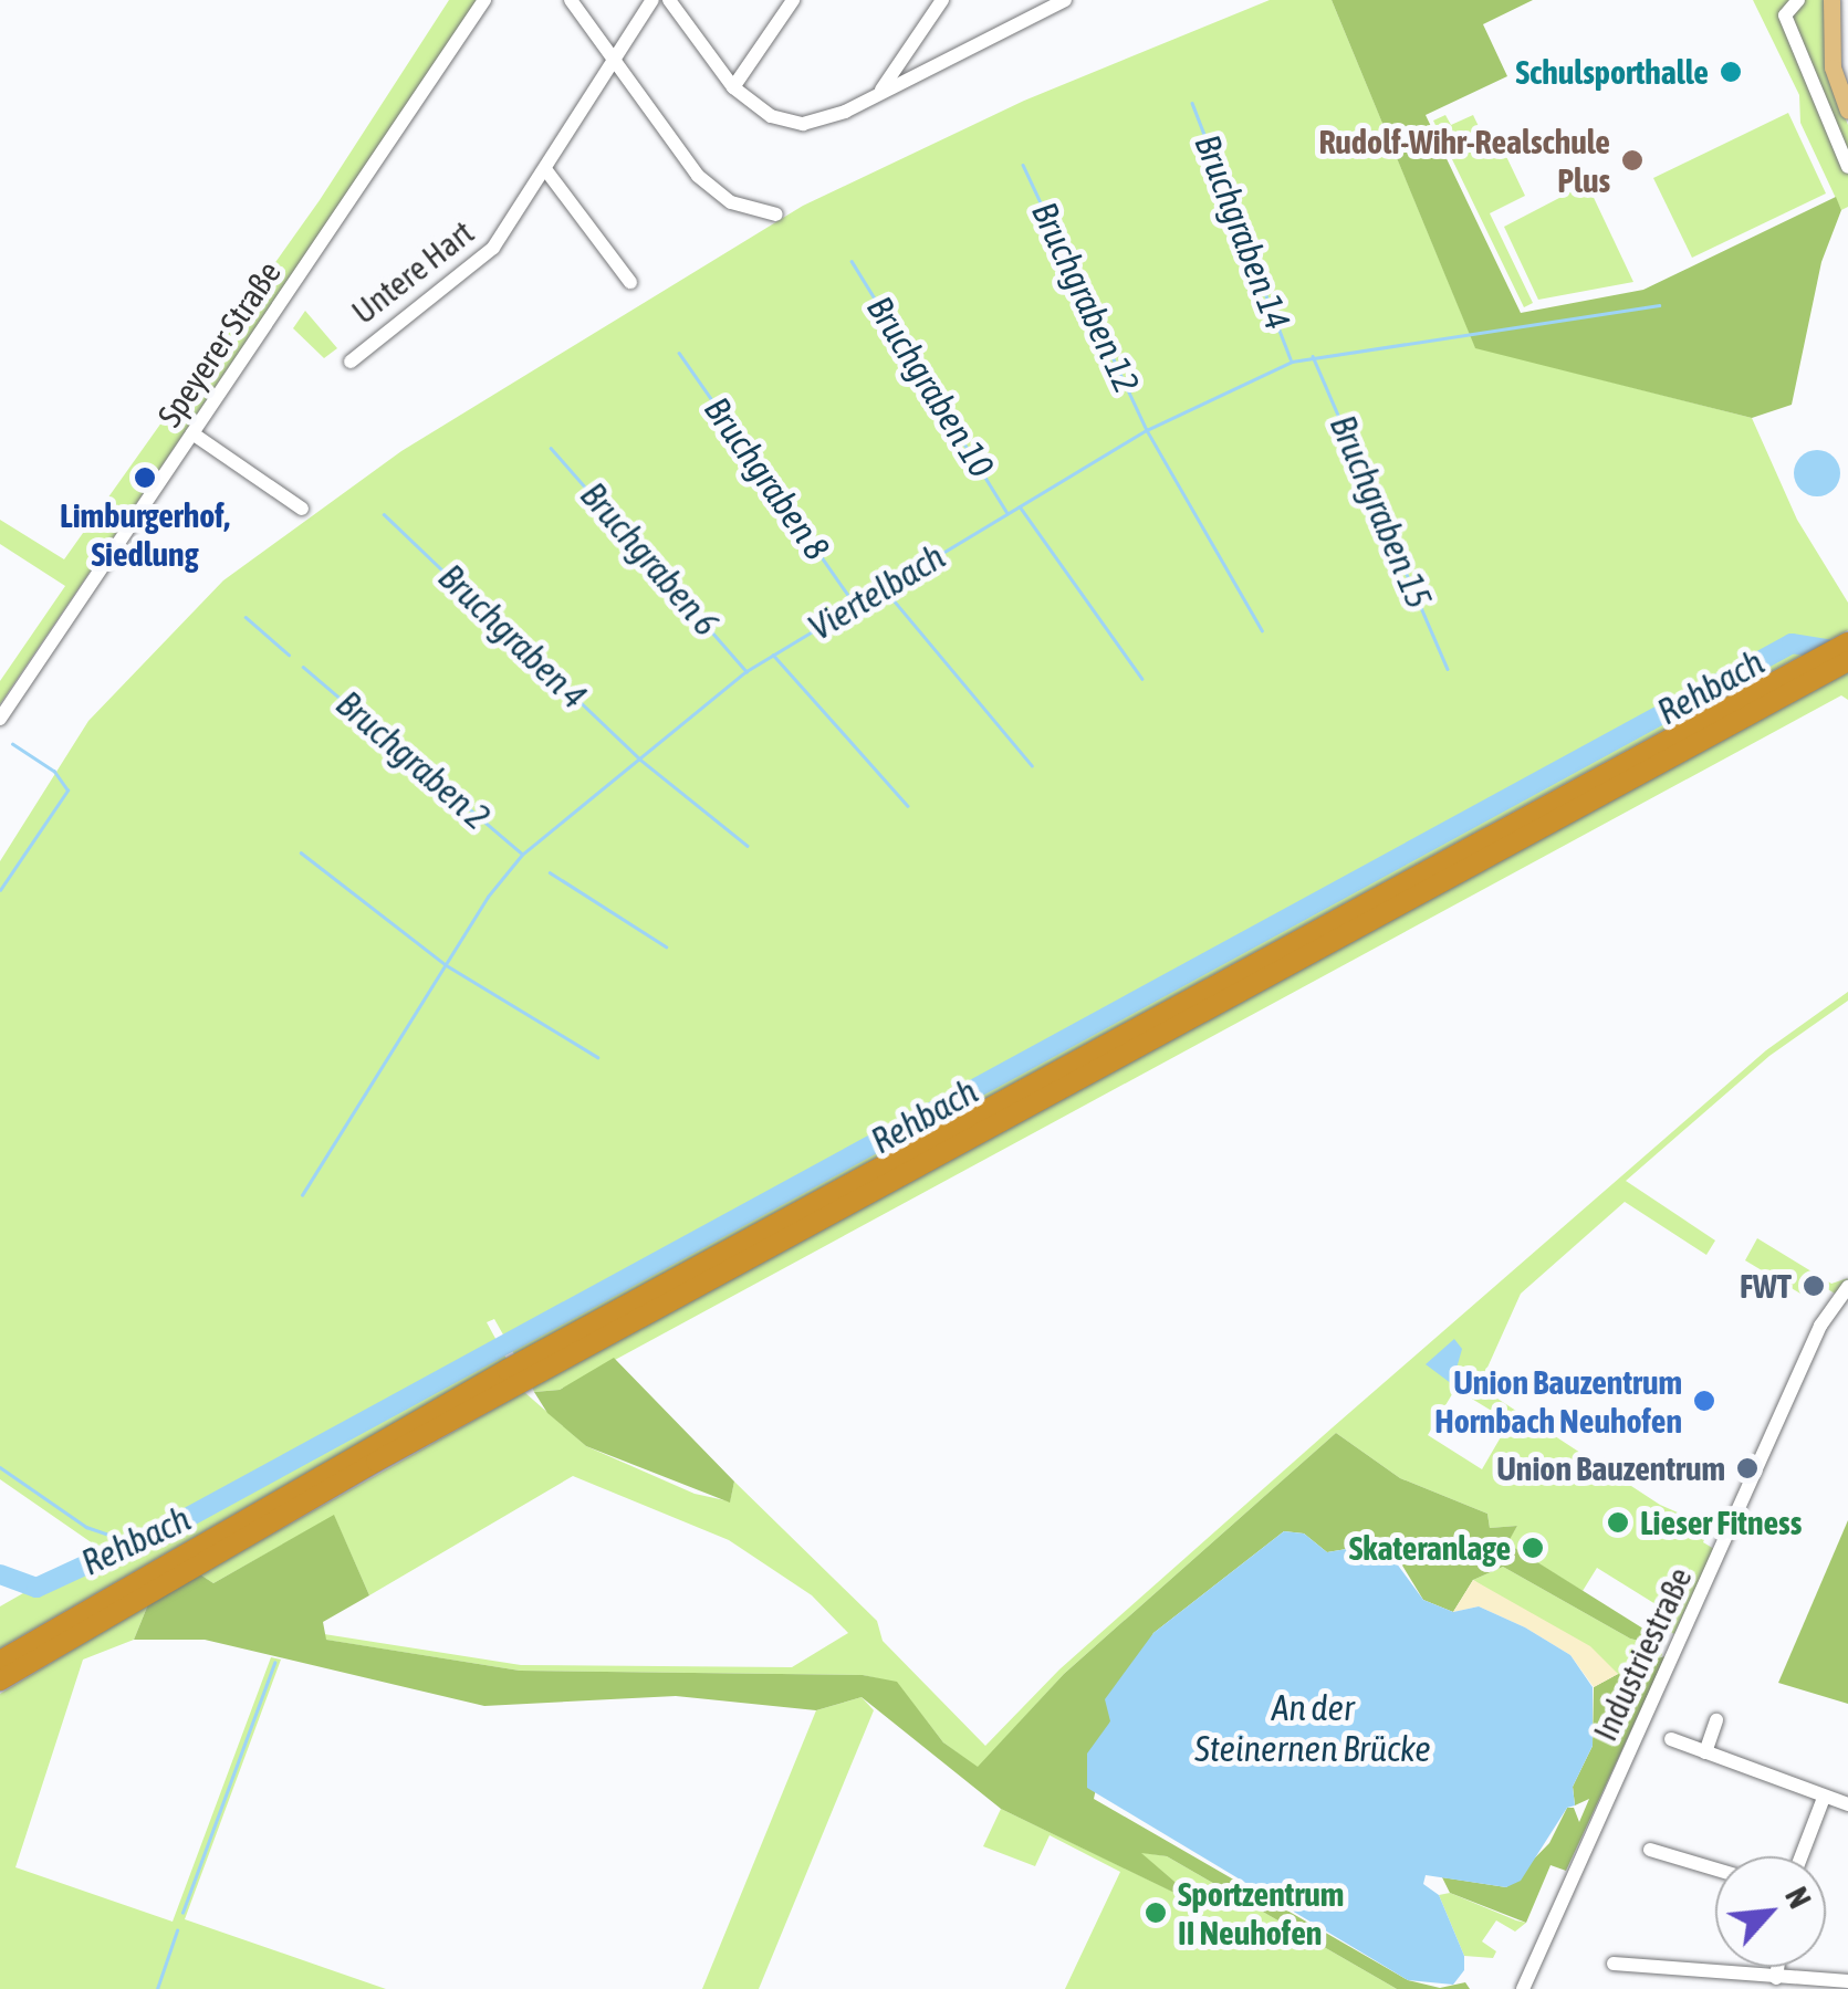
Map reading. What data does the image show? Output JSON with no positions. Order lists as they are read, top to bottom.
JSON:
{
  "streets": {
    "street": ["Untere Hart", "Speyerer Straße", "Industriestraße"]
  },
  "water": [
    "Bruchgraben 14",
    "Bruchgraben 12",
    "Bruchgraben 10",
    "Bruchgraben 8",
    "Bruchgraben 15",
    "Bruchgraben 6",
    "Viertelbach",
    "Bruchgraben 4",
    "Rehbach",
    "Bruchgraben 2",
    "An der Steinernen Brücke"
  ],
  "places": [
    "Schulsporthalle",
    "Rudolf-Wihr-Realschule Plus",
    "Limburgerhof, Siedlung",
    "FWT",
    "Union Bauzentrum Hornbach Neuhofen",
    "Union Bauzentrum",
    "Lieser Fitness",
    "Skateranlage",
    "Sportzentrum II Neuhofen"
  ],
  "north": "top right"
}
